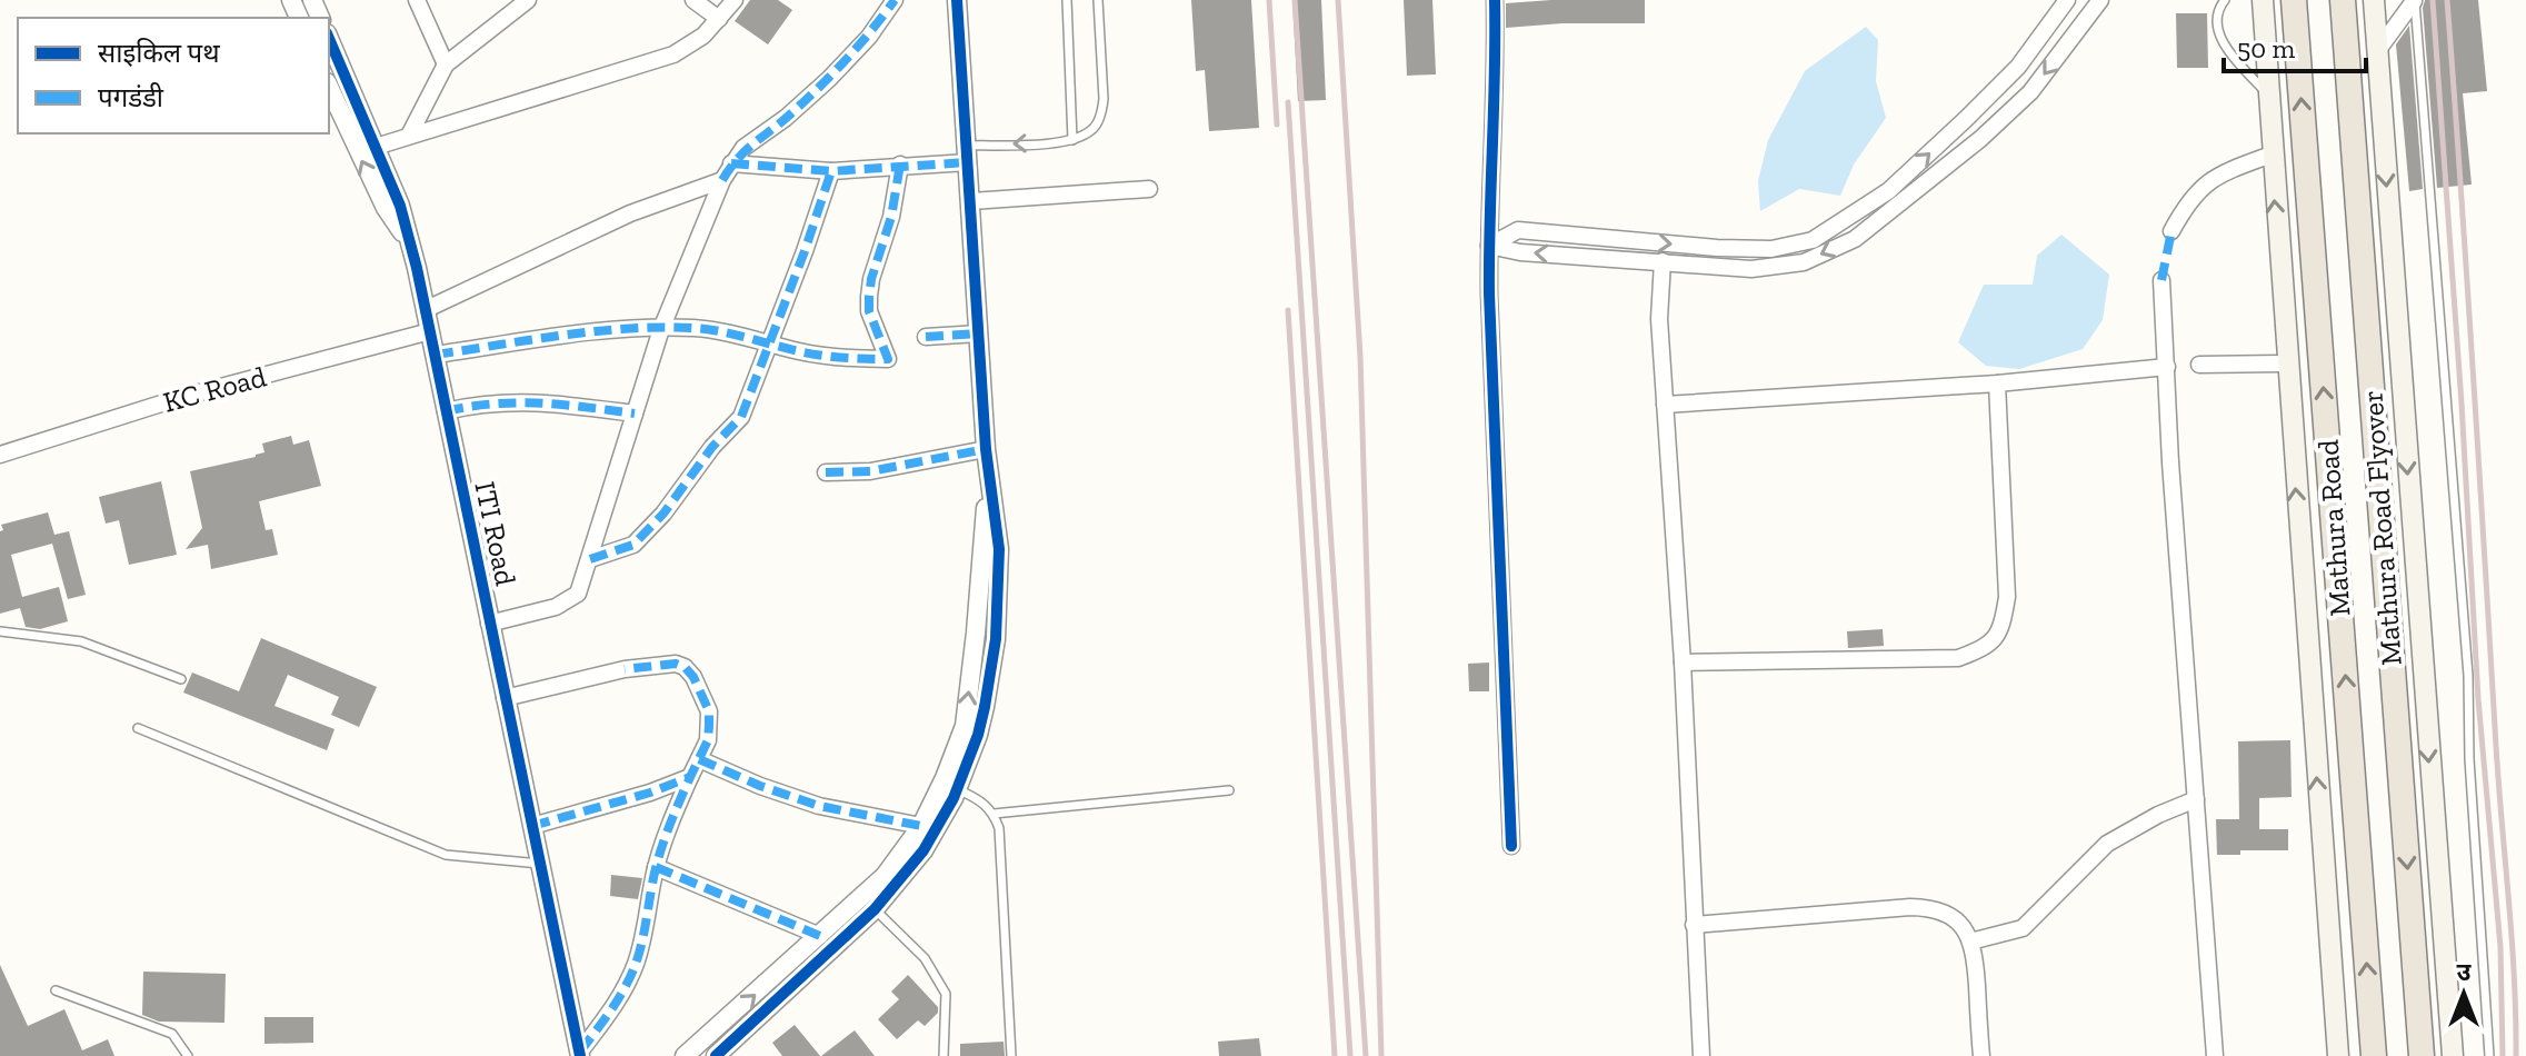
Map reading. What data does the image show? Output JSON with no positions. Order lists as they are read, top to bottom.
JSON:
{
  "streets": {
    "highway": ["Mathura Road", "Mathura Road Flyover"],
    "street": ["KC Road", "ITI Road"]
  },
  "crossings": [
    ["KC Road", "ITI Road"]
  ],
  "one_way": ["Mathura Road", "Mathura Road Flyover"],
  "legend": ["साइकिल पथ", "पगडंडी"],
  "scale_bar": "50 m",
  "north": "top"
}
